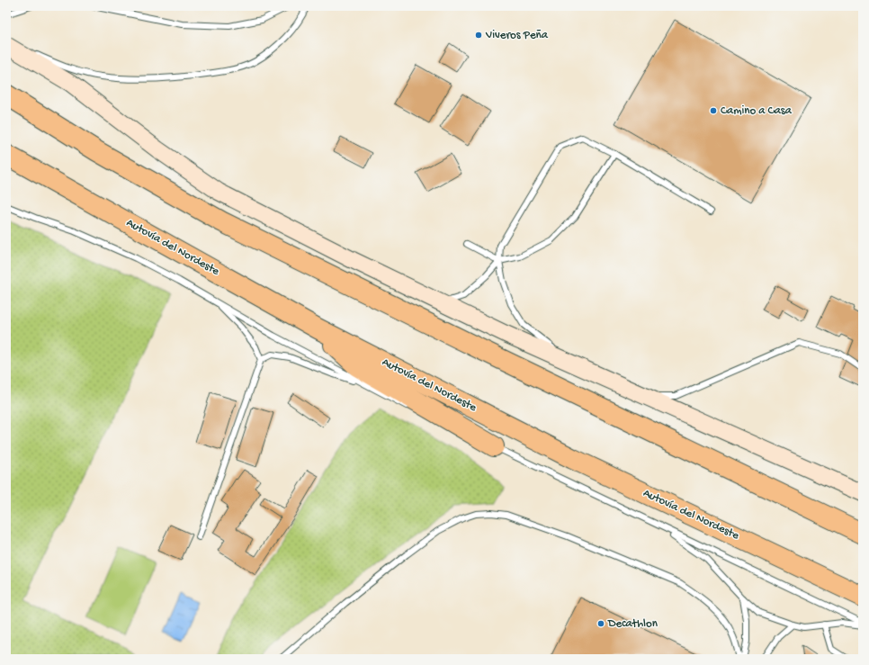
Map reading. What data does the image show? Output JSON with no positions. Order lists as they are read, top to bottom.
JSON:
{
  "streets": {
    "highway": ["Autovía del Nordeste"]
  },
  "places": ["Viveros Peña", "Camino a Casa", "Decathlon"]
}
